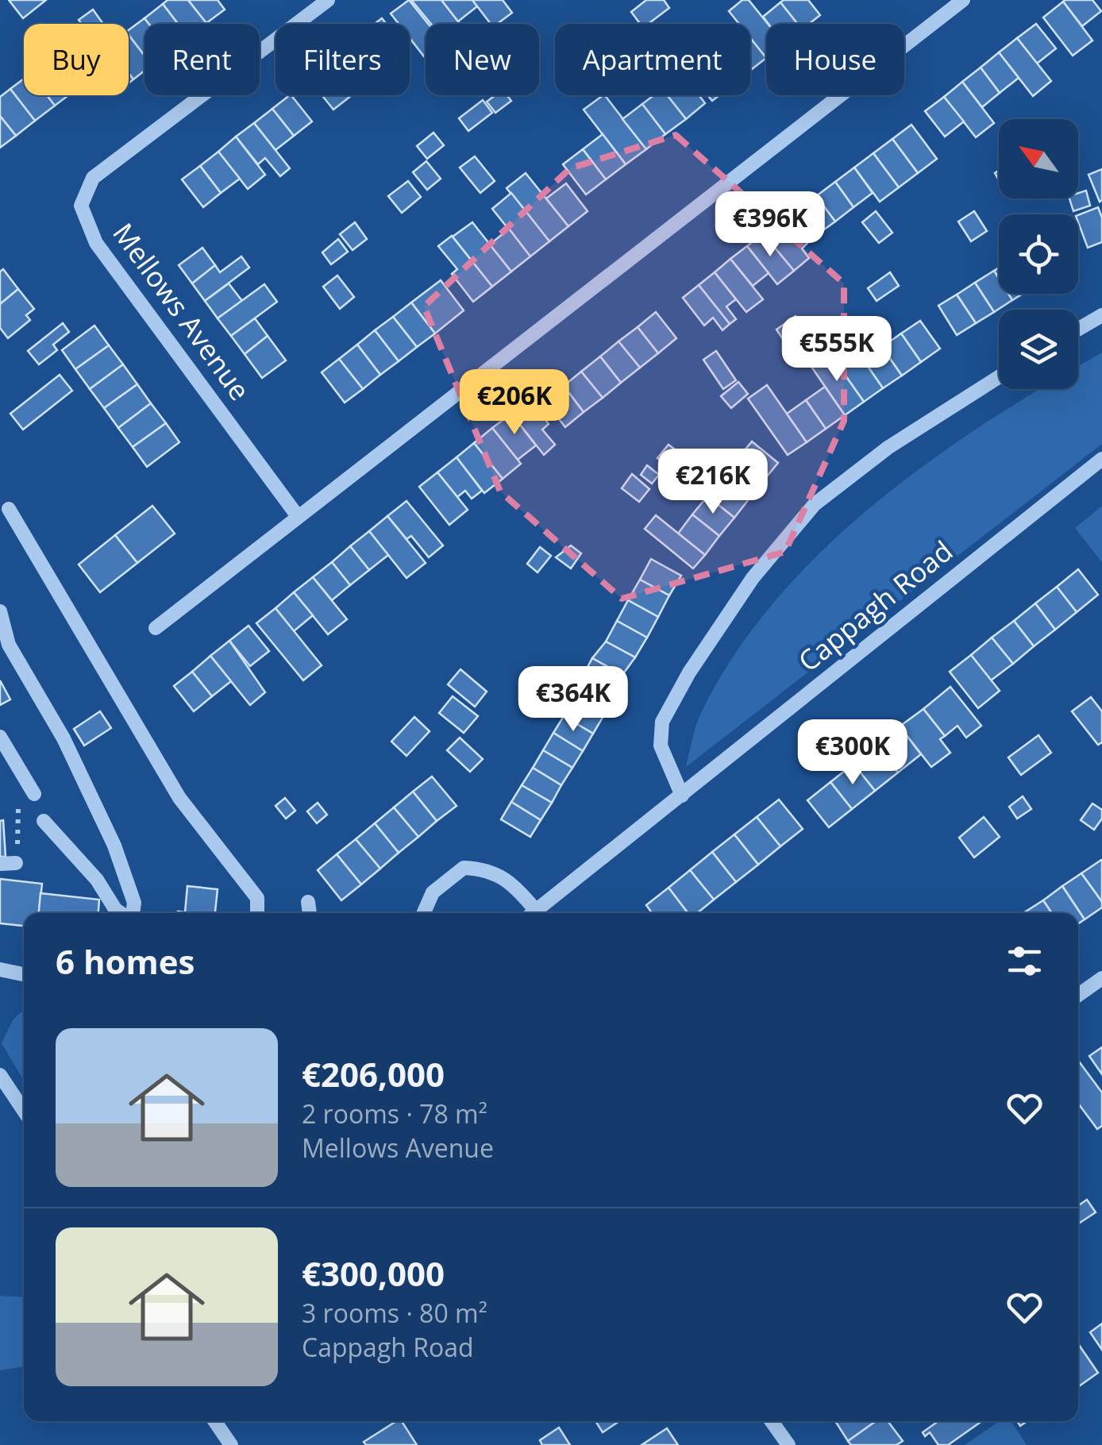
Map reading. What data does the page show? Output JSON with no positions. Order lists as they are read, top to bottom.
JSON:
{
  "streets": {
    "street": ["Mellows Avenue", "Cappagh Road"]
  },
  "north": "top left",
  "page": {
    "chip": [
      "Buy",
      "Rent",
      "Filters",
      "New",
      "Apartment",
      "House"
    ],
    "price": [
      "€396K",
      "€555K",
      "€206K",
      "€216K",
      "€364K",
      "€300K"
    ],
    "heading": "6 homes",
    "list": [
      {
        "name": "€206,000",
        "note": "2 rooms · 78 m² · Mellows Avenue"
      },
      {
        "name": "€300,000",
        "note": "3 rooms · 80 m² · Cappagh Road"
      }
    ]
  }
}
